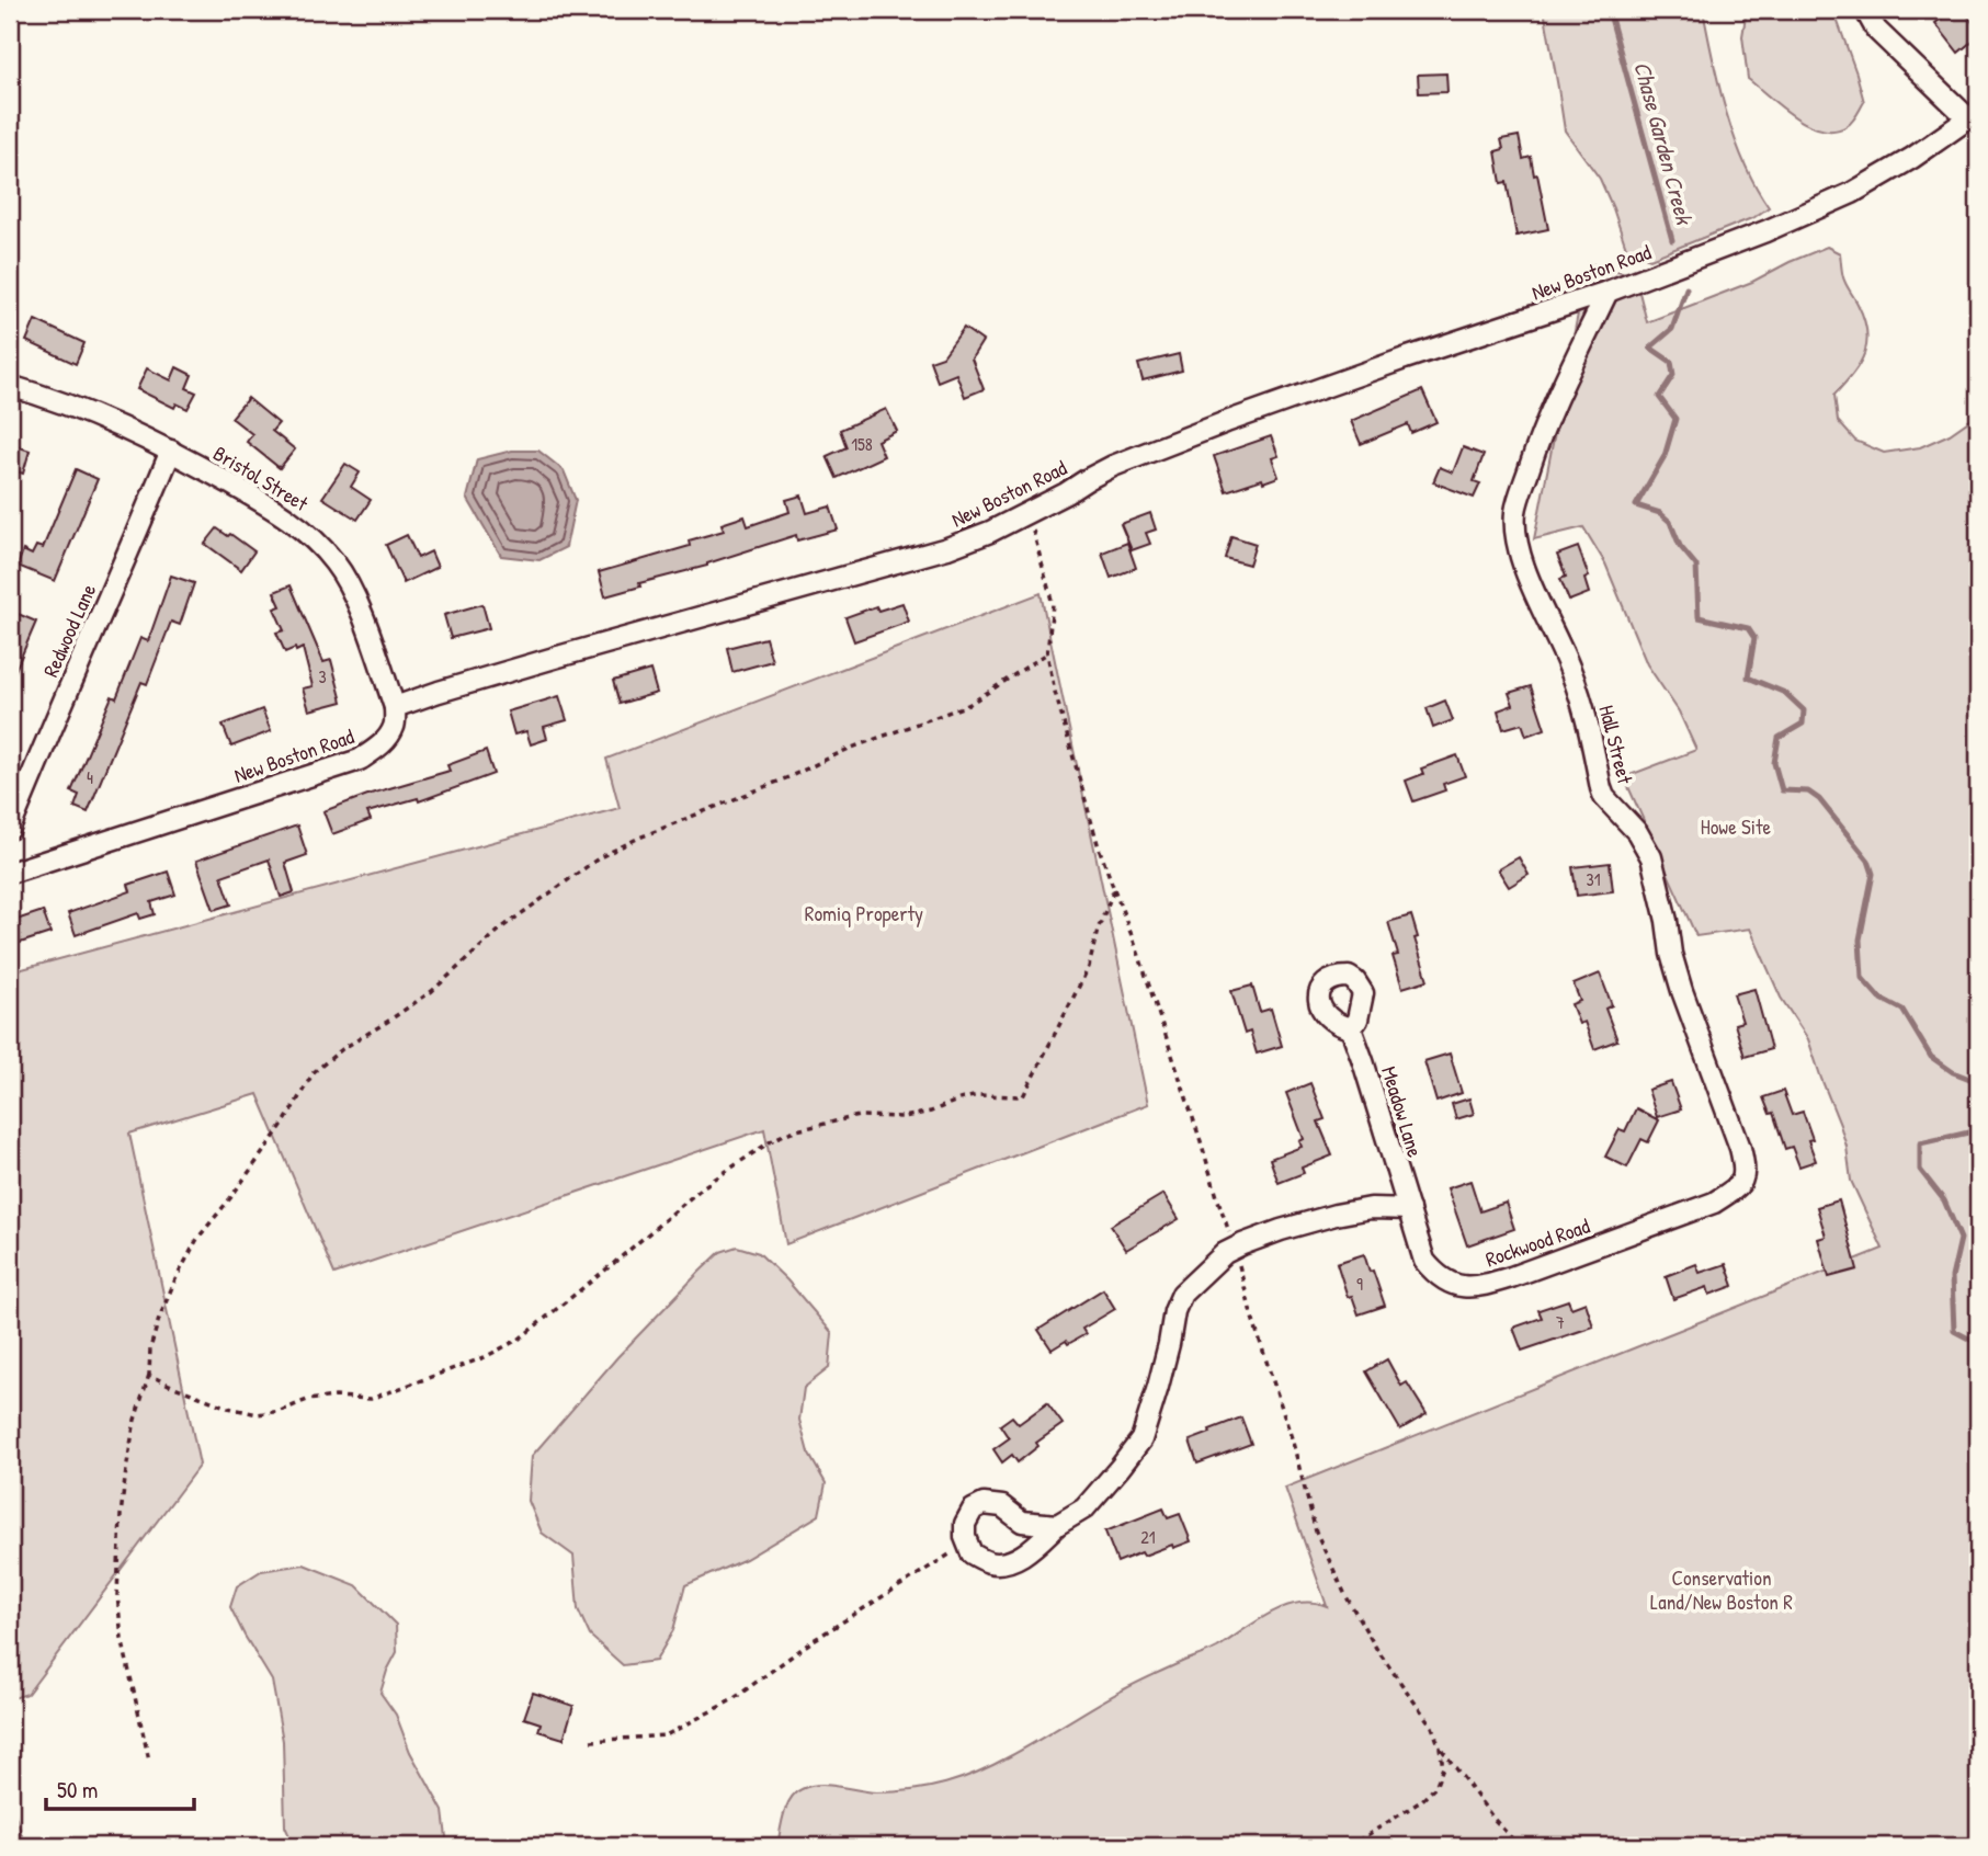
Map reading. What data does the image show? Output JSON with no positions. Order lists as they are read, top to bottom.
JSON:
{
  "streets": {
    "street": [
      "New Boston Road",
      "Bristol Street",
      "Redwood Lane",
      "Hall Street",
      "Meadow Lane",
      "Rockwood Road"
    ]
  },
  "crossings": [
    ["New Boston Road", "Bristol Street"],
    ["New Boston Road", "Hall Street"],
    ["Bristol Street", "Redwood Lane"],
    ["Hall Street", "Rockwood Road"],
    ["Meadow Lane", "Rockwood Road"]
  ],
  "water": ["Chase Garden Creek"],
  "parks": ["Howe Site", "Romiq Property", "Conservation Land/New Boston R"],
  "house_numbers": [
    "158",
    "3",
    "4",
    "31",
    "9",
    "7",
    "21"
  ],
  "scale_bar": "50 m"
}
